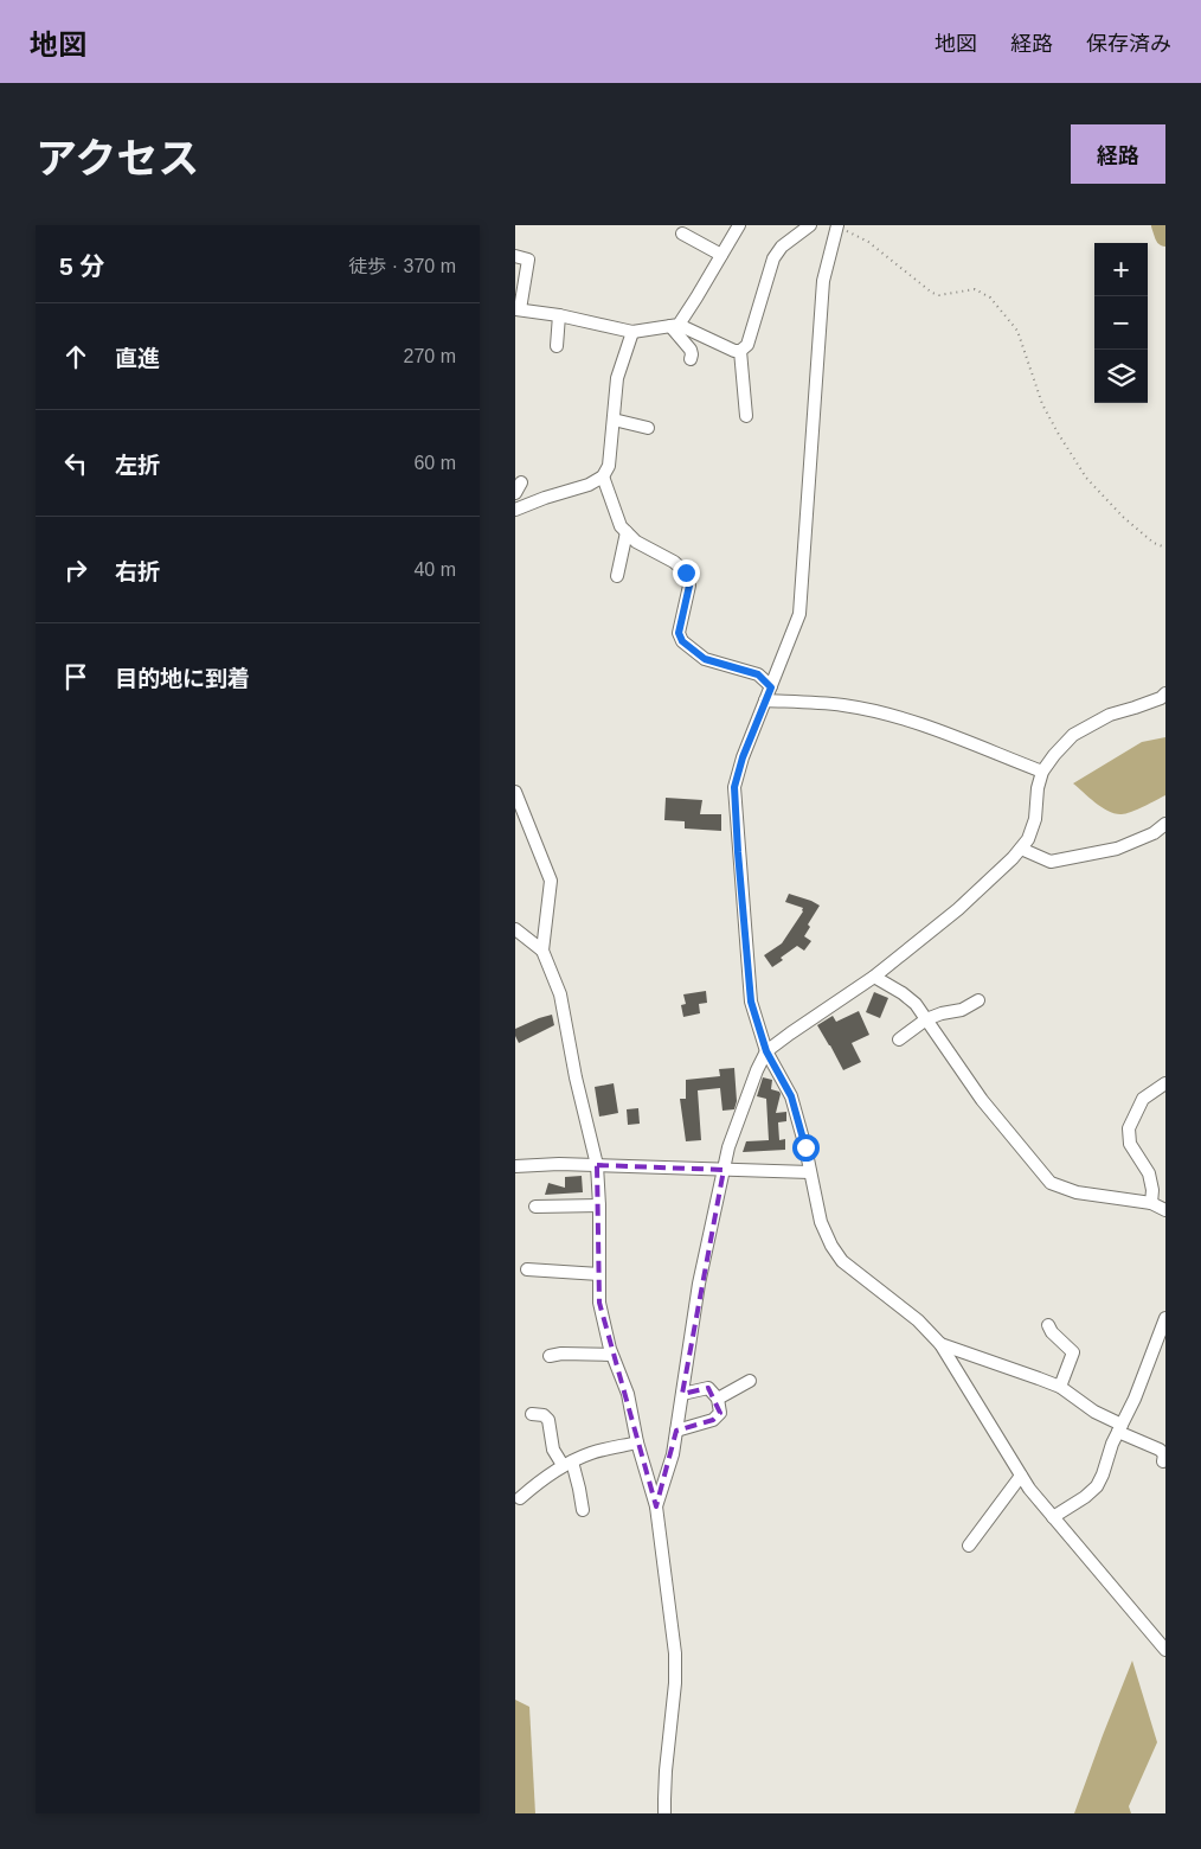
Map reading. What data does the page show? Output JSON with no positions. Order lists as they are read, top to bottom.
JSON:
{
  "page": {
    "header": "地図",
    "nav": ["地図", "経路", "保存済み"],
    "title": "アクセス",
    "buttons": "経路",
    "heading": ["5 分", "徒歩 · 370 m"],
    "map_buttons": ["+", "−"],
    "list": [
      ["直進", "270 m"],
      ["左折", "60 m"],
      ["右折", "40 m"],
      "目的地に到着"
    ]
  }
}
